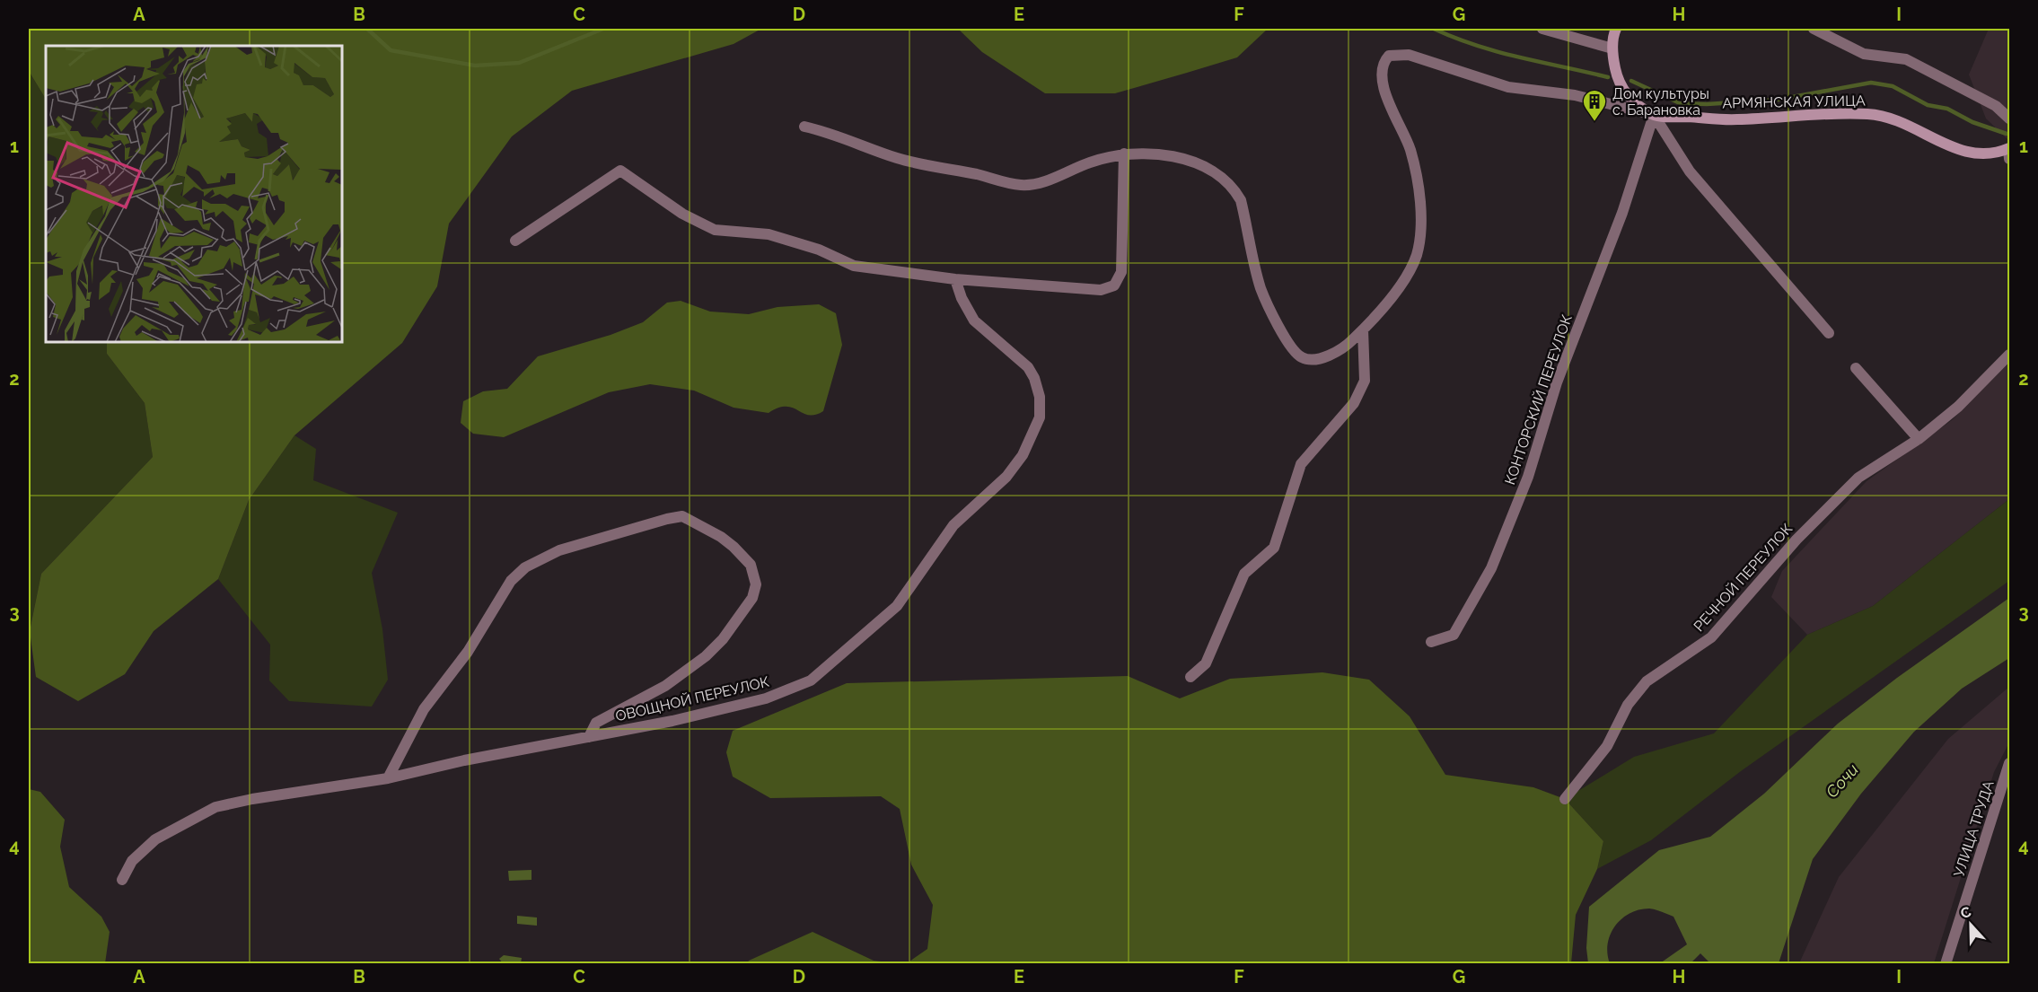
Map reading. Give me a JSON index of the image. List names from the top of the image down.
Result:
{
  "streets": {
    "street": [
      "АРМЯНСКАЯ УЛИЦА",
      "КОНТОРСКИЙ ПЕРЕУЛОК",
      "РЕЧНОЙ ПЕРЕУЛОК",
      "ОВОЩНОЙ ПЕРЕУЛОК",
      "УЛИЦА ТРУДА"
    ]
  },
  "crossings": [
    ["АРМЯНСКАЯ УЛИЦА", "КОНТОРСКИЙ ПЕРЕУЛОК"]
  ],
  "water": ["Сочи"],
  "places": {
    "building": ["Дом культуры с. Барановка"]
  },
  "north": "top",
  "grid": {
    "columns": [
      "A",
      "B",
      "C",
      "D",
      "E",
      "F",
      "G",
      "H",
      "I"
    ],
    "rows": [
      "1",
      "2",
      "3",
      "4"
    ]
  }
}
